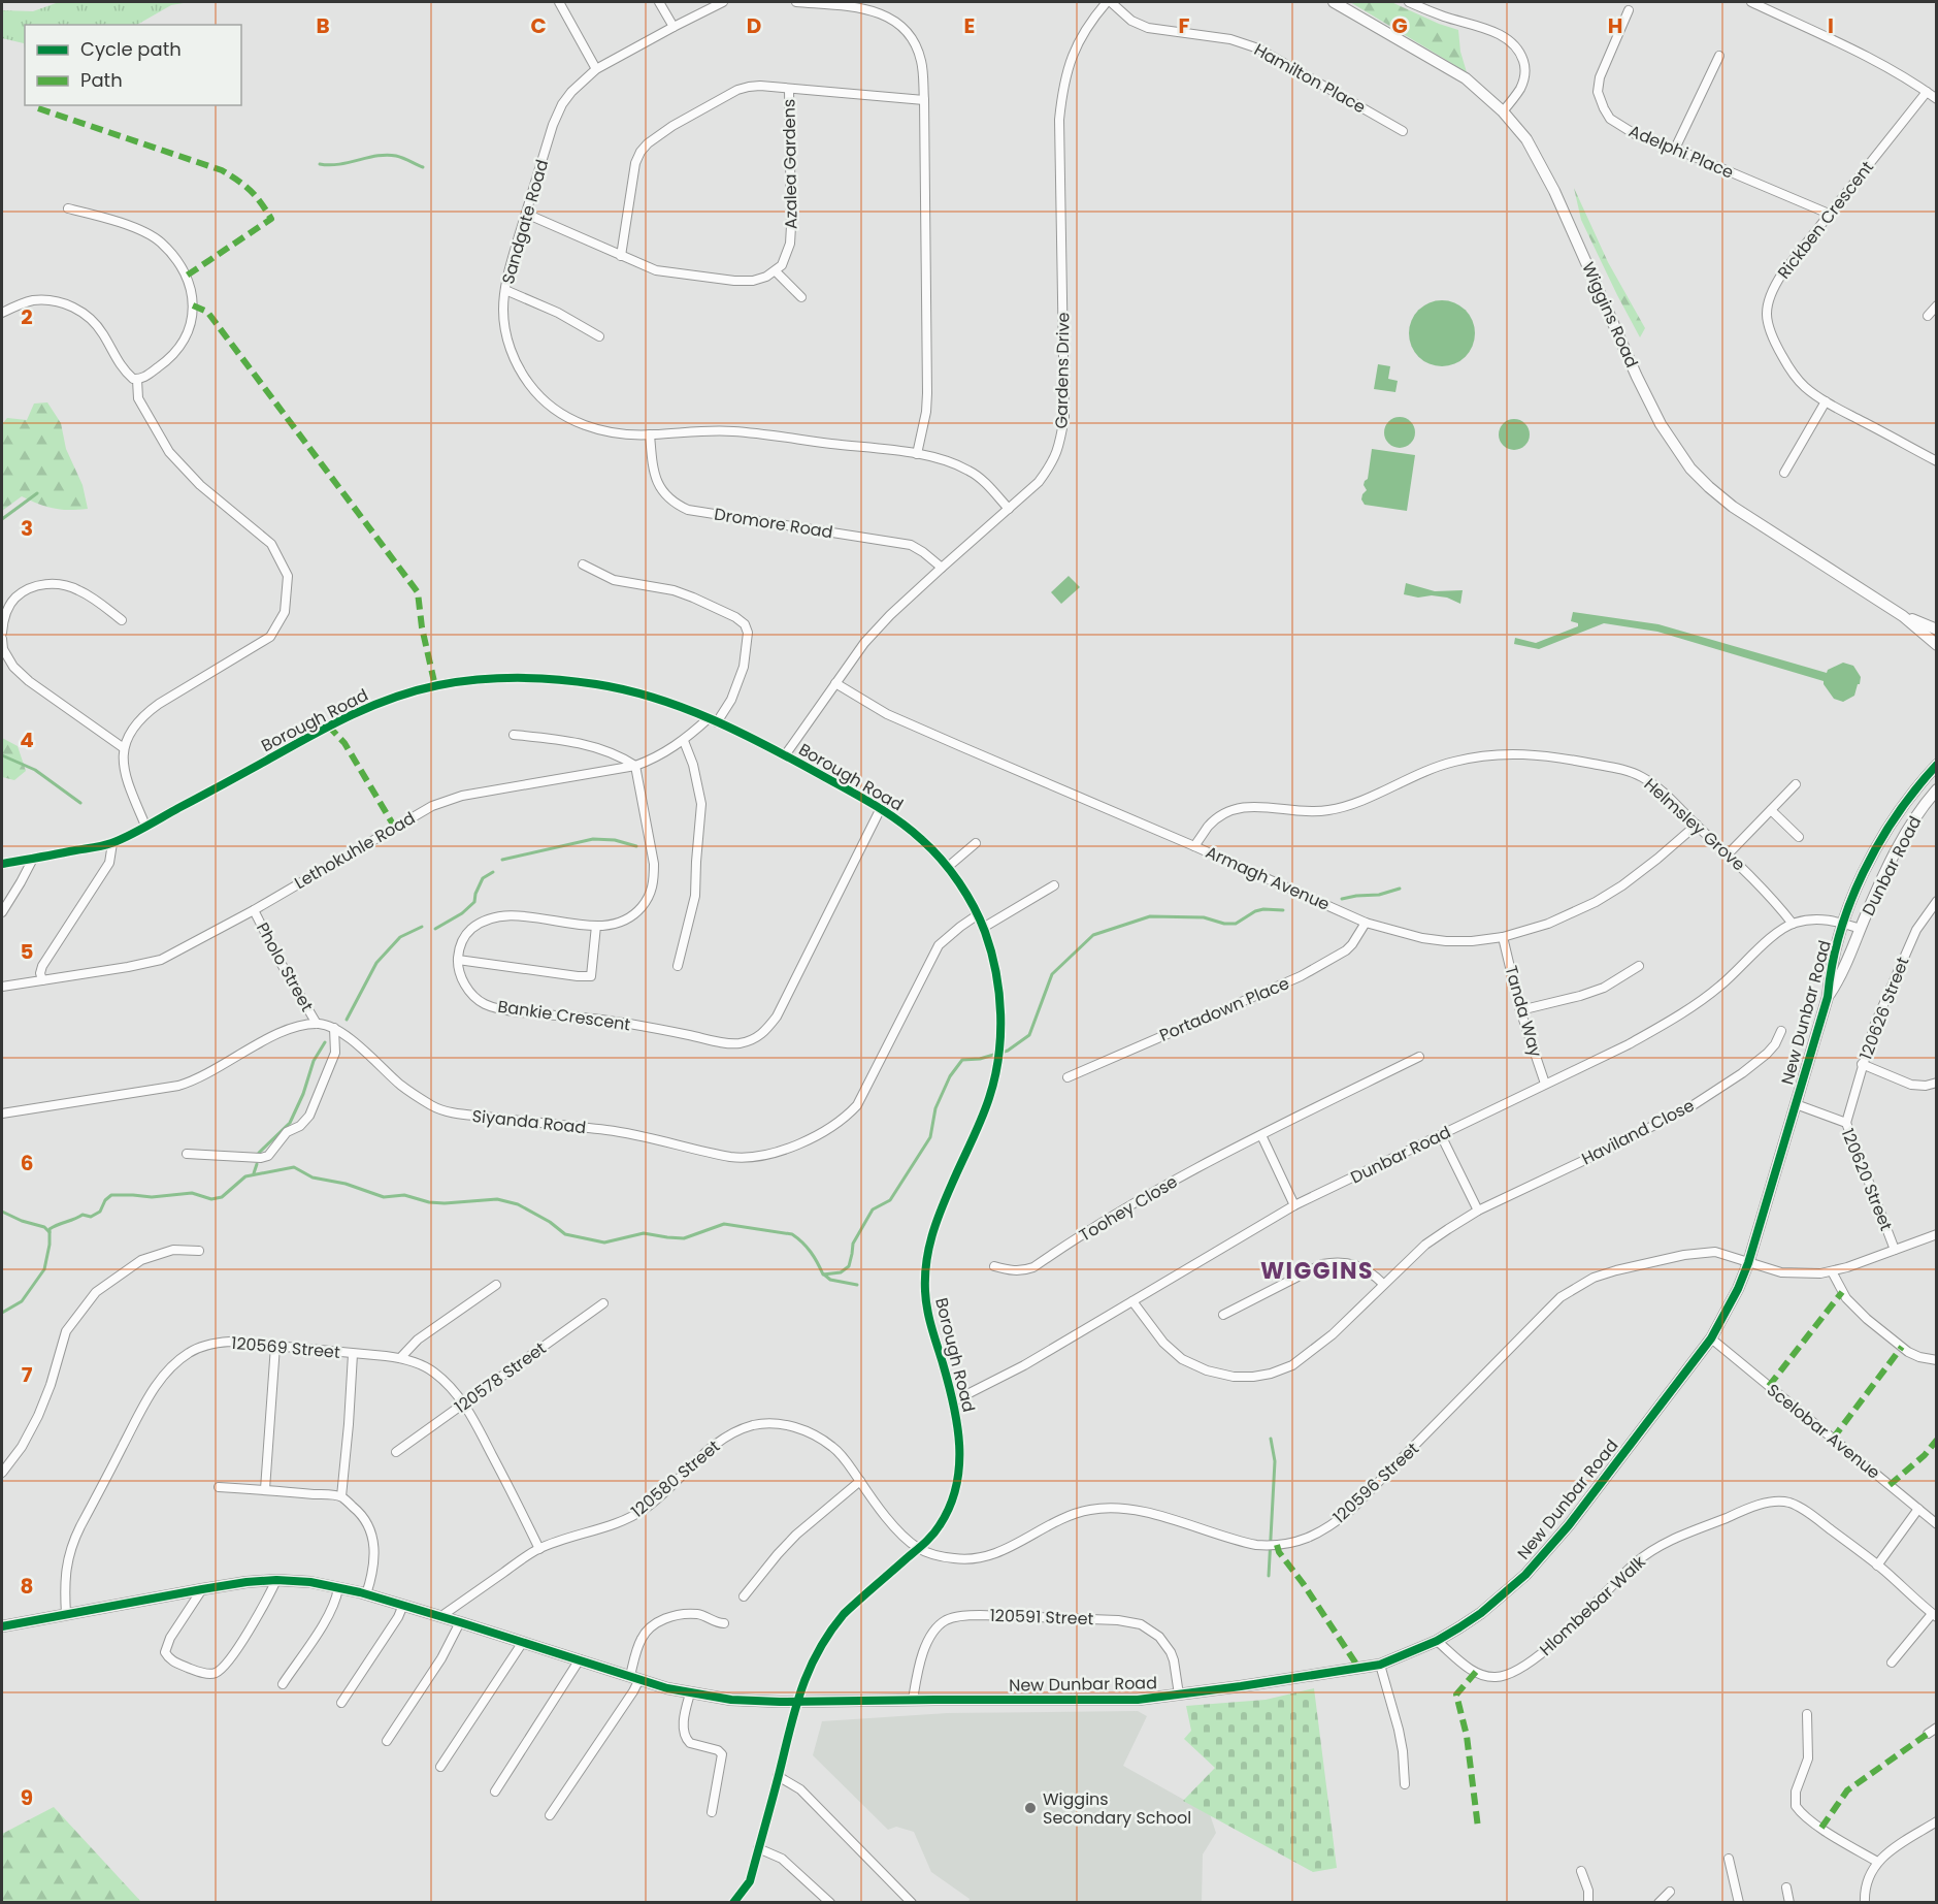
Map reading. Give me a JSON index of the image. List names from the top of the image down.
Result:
{
  "streets": {
    "street": [
      "Hamilton Place",
      "Adelphi Place",
      "Azalea Gardens",
      "Rickben Crescent",
      "Sandgate Road",
      "Wiggins Road",
      "Gardens Drive",
      "Dromore Road",
      "Borough Road",
      "Helmsley Grove",
      "Lethokuhle Road",
      "Dunbar Road",
      "Armagh Avenue",
      "Pholo Street",
      "120626 Street",
      "Portadown Place",
      "Tanda Way",
      "New Dunbar Road",
      "Bankie Crescent",
      "Siyanda Road",
      "Haviland Close",
      "120620 Street",
      "Toohey Close",
      "120569 Street",
      "120578 Street",
      "Scelobar Avenue",
      "120580 Street",
      "120596 Street",
      "Hlombebar Walk",
      "120591 Street"
    ]
  },
  "crossings": [
    ["Hamilton Place", "Gardens Drive"],
    ["Adelphi Place", "Rickben Crescent"],
    ["Sandgate Road", "Gardens Drive"],
    ["Sandgate Road", "Dromore Road"],
    ["Gardens Drive", "Dromore Road"],
    ["Gardens Drive", "Borough Road"],
    ["Gardens Drive", "Armagh Avenue"],
    ["Borough Road", "Lethokuhle Road"],
    ["Borough Road", "Dunbar Road"],
    ["Borough Road", "New Dunbar Road"],
    ["Borough Road", "Bankie Crescent"],
    ["Borough Road", "Siyanda Road"],
    ["Borough Road", "120580 Street"],
    ["Borough Road", "120596 Street"],
    ["Helmsley Grove", "Dunbar Road"],
    ["Helmsley Grove", "Armagh Avenue"],
    ["Lethokuhle Road", "Pholo Street"],
    ["Dunbar Road", "Tanda Way"],
    ["Dunbar Road", "New Dunbar Road"],
    ["Dunbar Road", "Haviland Close"],
    ["Armagh Avenue", "Portadown Place"],
    ["Armagh Avenue", "Tanda Way"],
    ["Pholo Street", "Siyanda Road"],
    ["120626 Street", "120620 Street"],
    ["New Dunbar Road", "120620 Street"],
    ["New Dunbar Road", "120569 Street"],
    ["New Dunbar Road", "Scelobar Avenue"],
    ["New Dunbar Road", "120580 Street"],
    ["New Dunbar Road", "120596 Street"],
    ["New Dunbar Road", "Hlombebar Walk"],
    ["New Dunbar Road", "120591 Street"],
    ["120620 Street", "120596 Street"],
    ["120569 Street", "120578 Street"],
    ["120569 Street", "120580 Street"],
    ["120580 Street", "120596 Street"]
  ],
  "districts": ["WIGGINS"],
  "places": ["Wiggins Secondary School"],
  "legend": ["Cycle path", "Path"],
  "grid": {
    "columns": [
      "B",
      "C",
      "D",
      "E",
      "F",
      "G",
      "H",
      "I"
    ],
    "rows": [
      "2",
      "3",
      "4",
      "5",
      "6",
      "7",
      "8",
      "9"
    ]
  }
}
